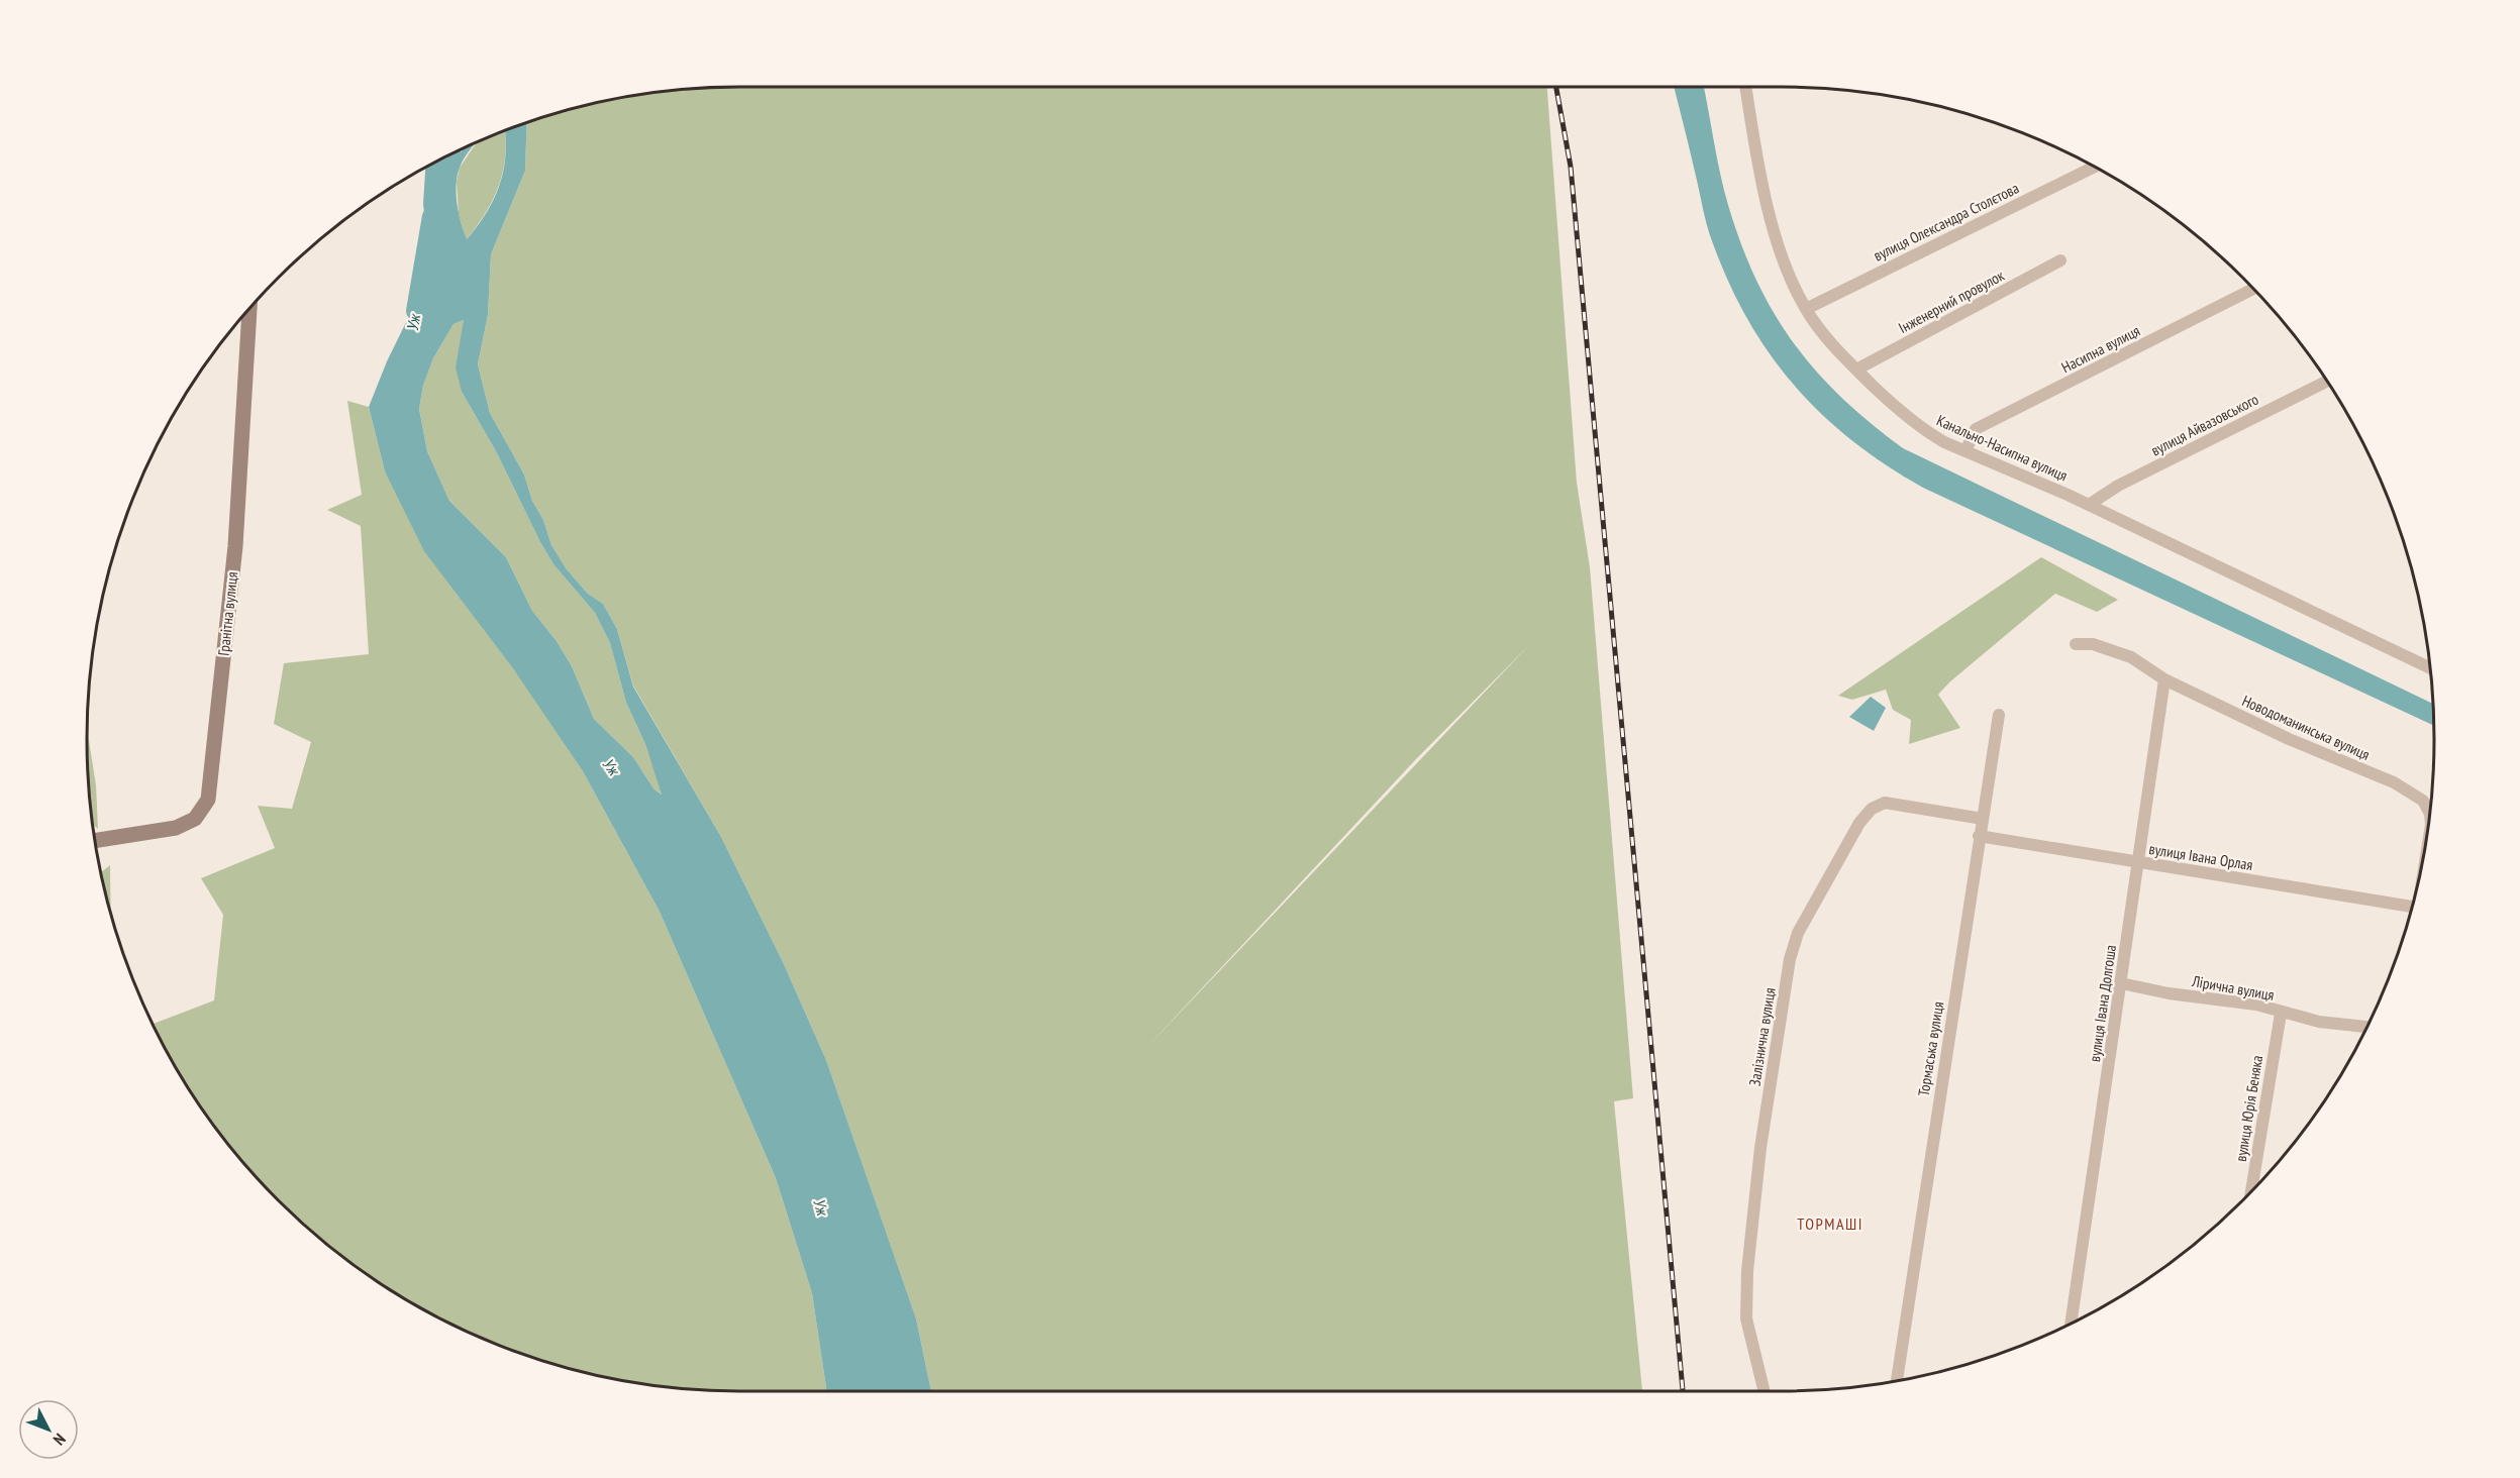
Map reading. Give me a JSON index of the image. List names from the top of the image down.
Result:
{
  "streets": {
    "street": [
      "вулиця Олександра Столєтова",
      "Інженерний провулок",
      "Насипна вулиця",
      "вулиця Айвазовського",
      "Канально-Насипна вулиця",
      "Гранітна вулиця",
      "Новодоманинська вулиця",
      "вулиця Івана Орлая",
      "Лірична вулиця",
      "вулиця Івана Долгоша",
      "Залізнична вулиця",
      "Тормаська вулиця",
      "вулиця Юрія Беняка"
    ]
  },
  "crossings": [
    ["вулиця Олександра Столєтова", "Канально-Насипна вулиця"],
    ["Інженерний провулок", "Канально-Насипна вулиця"],
    ["Насипна вулиця", "Канально-Насипна вулиця"],
    ["вулиця Айвазовського", "Канально-Насипна вулиця"],
    ["Новодоманинська вулиця", "вулиця Івана Долгоша"],
    ["вулиця Івана Орлая", "вулиця Івана Долгоша"],
    ["вулиця Івана Орлая", "Тормаська вулиця"],
    ["Лірична вулиця", "вулиця Івана Долгоша"],
    ["Лірична вулиця", "вулиця Юрія Беняка"],
    ["Залізнична вулиця", "Тормаська вулиця"]
  ],
  "districts": ["ТОРМАШІ"],
  "water": ["Уж"],
  "north": "bottom right"
}
